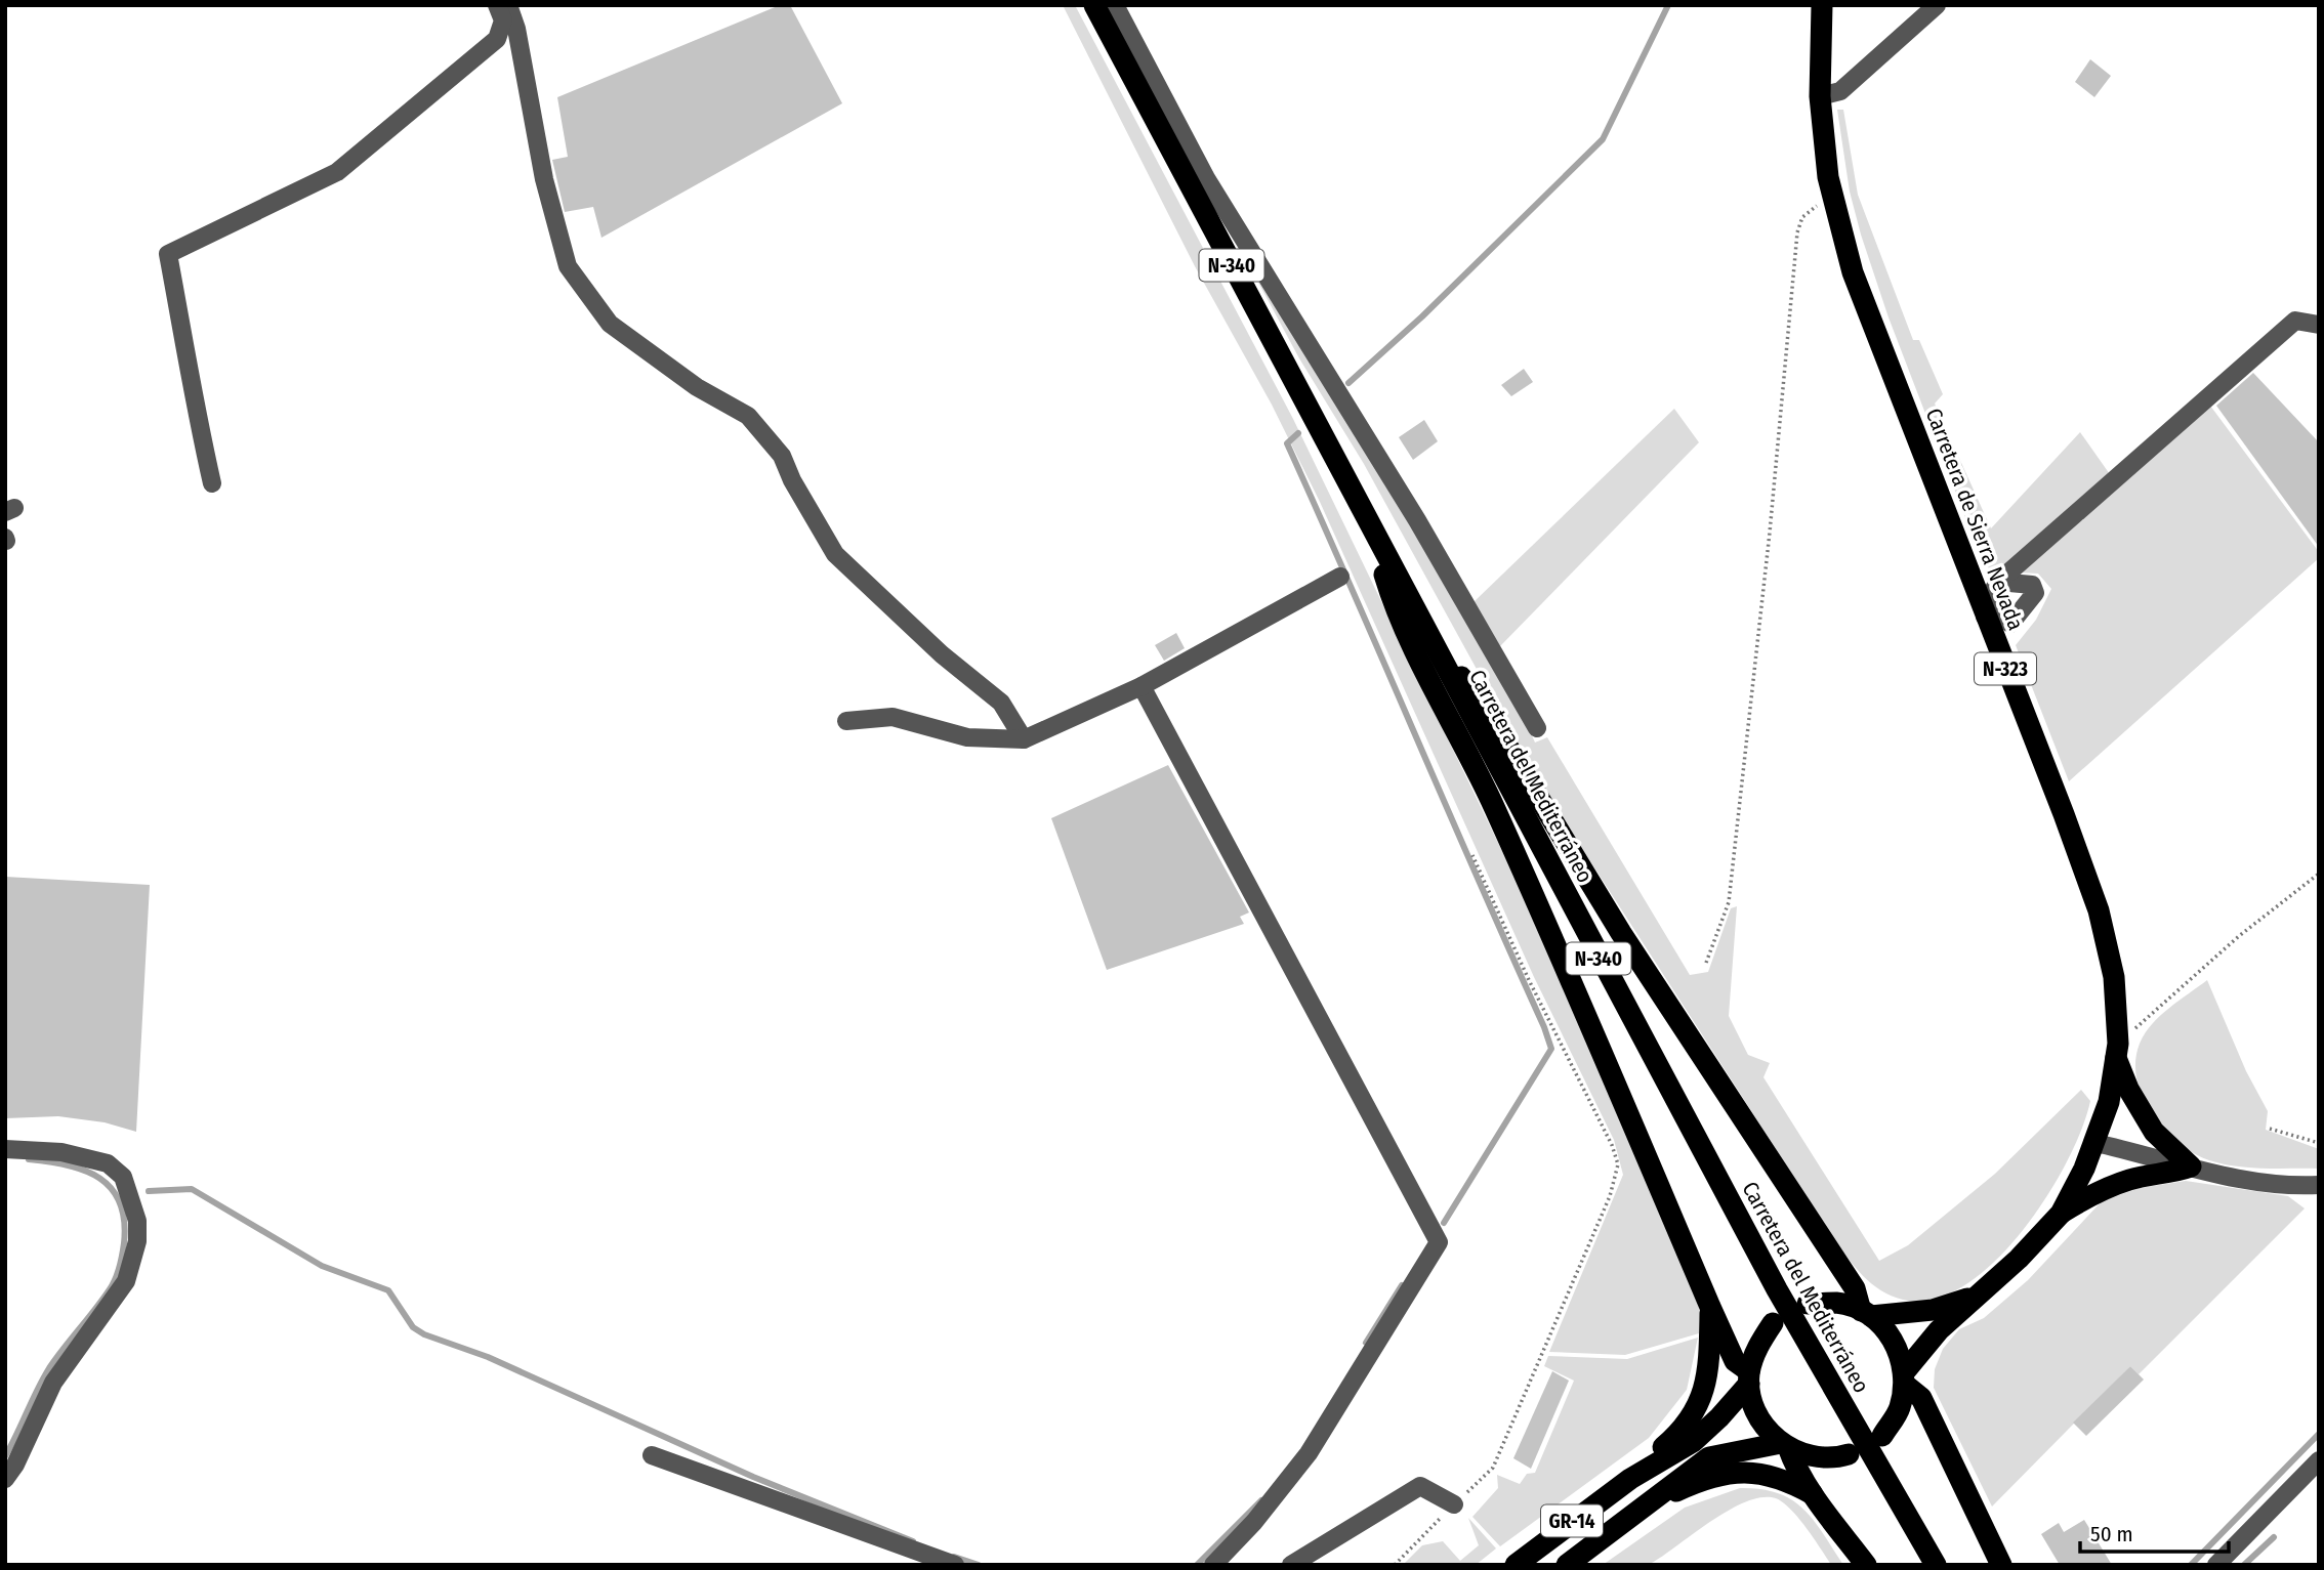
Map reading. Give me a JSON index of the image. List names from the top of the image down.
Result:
{
  "streets": {
    "highway": [
      "N-340",
      "Carretera de Sierra Nevada",
      "N-323",
      "Carretera del Mediterráneo",
      "GR-14"
    ]
  },
  "scale_bar": "50 m"
}
